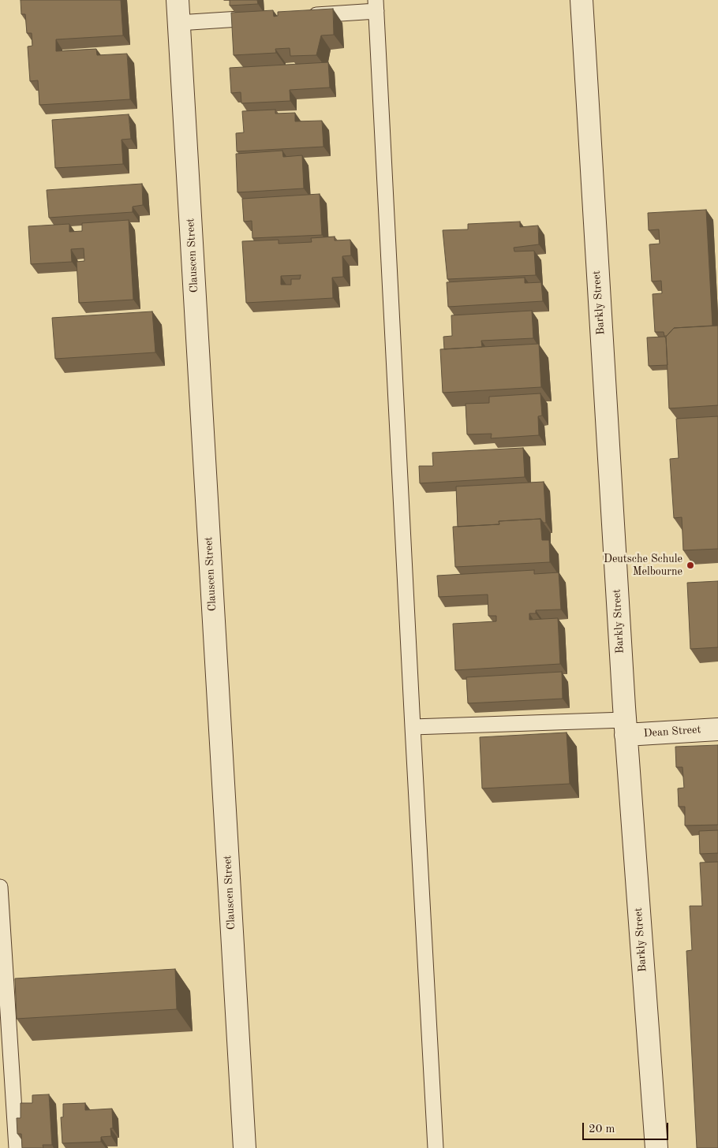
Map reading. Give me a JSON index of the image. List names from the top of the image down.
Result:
{
  "streets": {
    "street": ["Clauscen Street", "Barkly Street", "Dean Street"]
  },
  "crossings": [
    ["Barkly Street", "Dean Street"]
  ],
  "places": ["Deutsche Schule Melbourne"],
  "scale_bar": "20 m"
}
